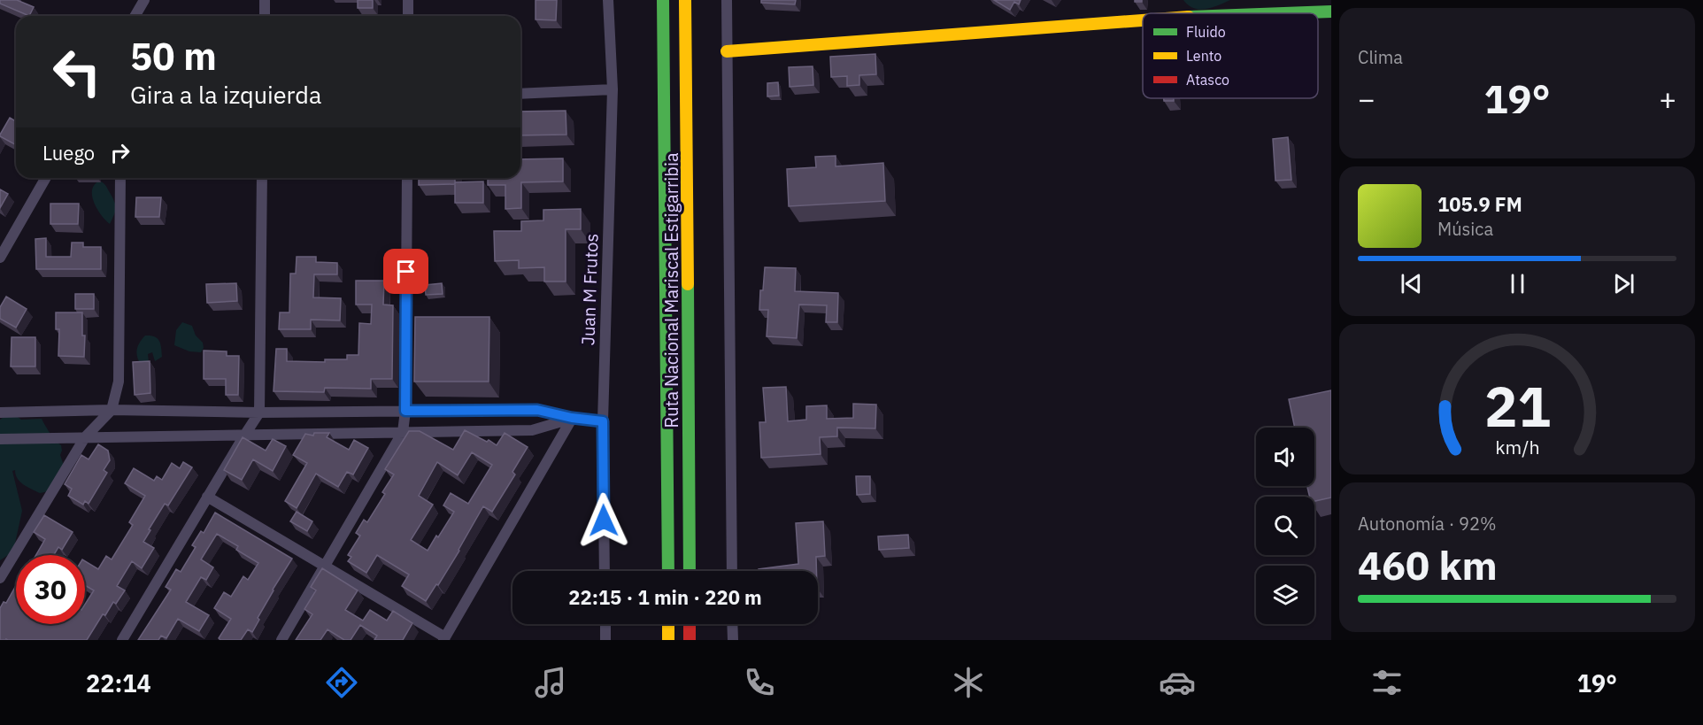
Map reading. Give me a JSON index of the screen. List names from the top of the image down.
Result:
{
  "streets": {
    "main road": ["Ruta Nacional Mariscal Estigarribia"],
    "street": ["Juan M Frutos"]
  },
  "legend": ["Fluido", "Lento", "Atasco"],
  "page": {
    "tile": [
      "Clima",
      ["Autonomía · 92%", "460 km"]
    ],
    "turn": ["50 m", "Gira a la izquierda"],
    "heat": ["−", "19°", "+"],
    "then": "Luego",
    "song": ["105.9 FM", "Música"],
    "limit": "30",
    "trip": "22:15 · 1 min · 220 m",
    "tabs": ["22:14", "19°"],
    "gauge": ["21", "km/h"]
  }
}
